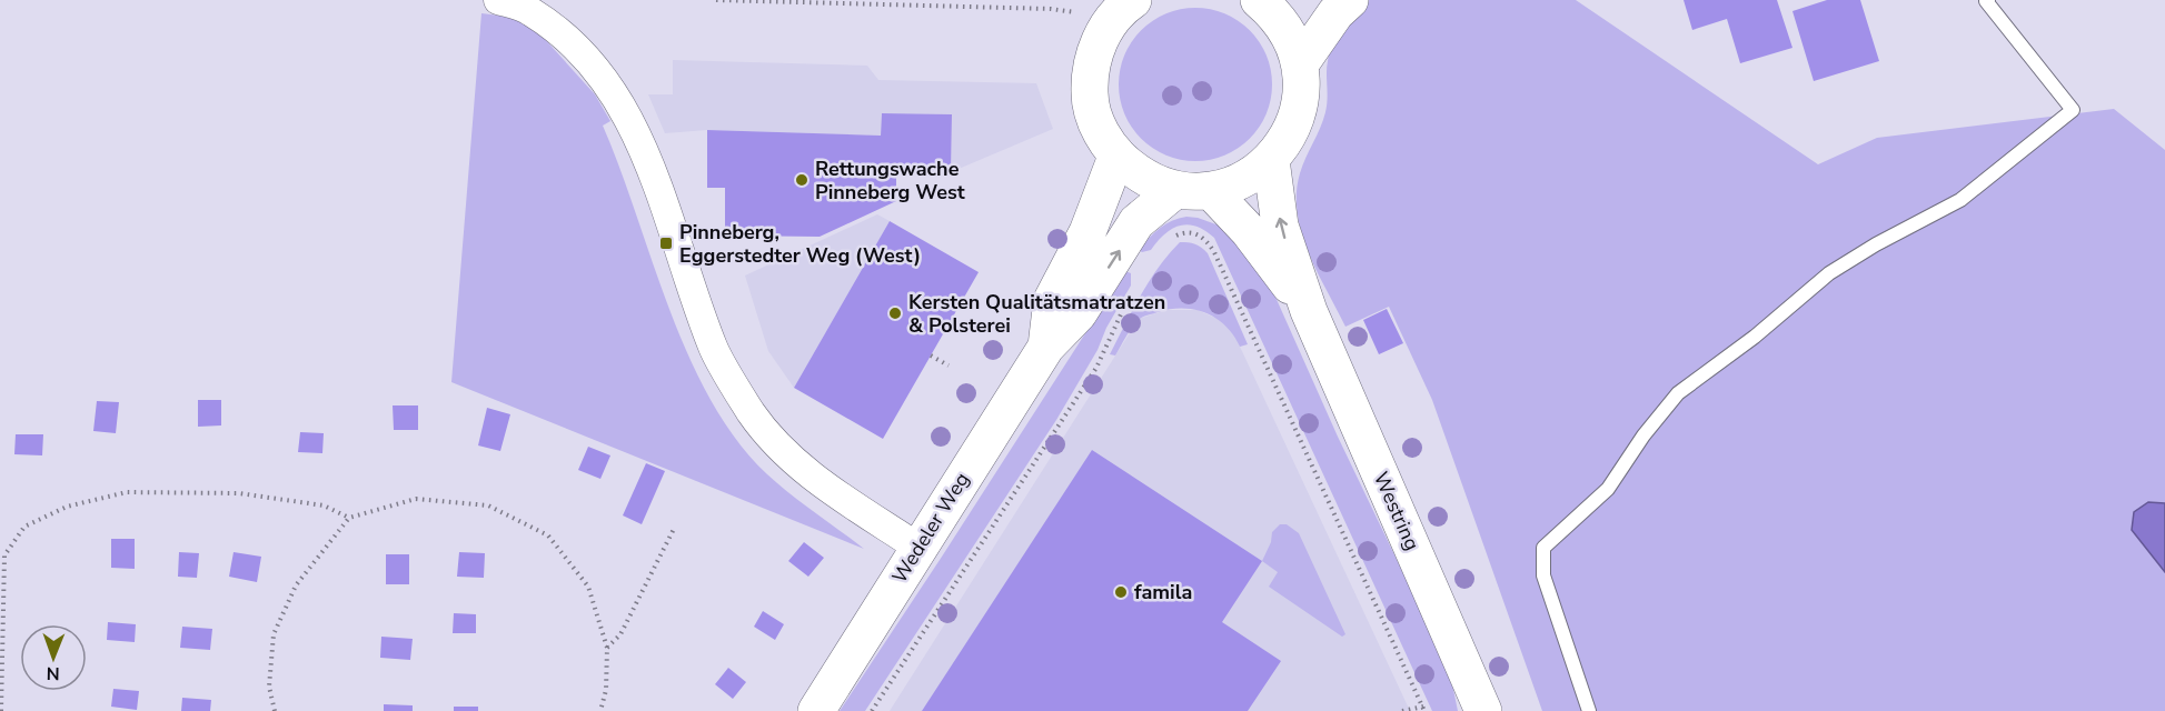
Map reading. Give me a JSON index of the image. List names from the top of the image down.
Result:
{
  "streets": {
    "main road": ["Westring", "Wedeler Weg"]
  },
  "crossings": [
    ["Westring", "Wedeler Weg"]
  ],
  "places": {
    "other": ["Rettungswache Pinneberg West", "Kersten Qualitätsmatratzen & Polsterei", "famila"],
    "transit": ["Pinneberg, Eggerstedter Weg (West)"]
  },
  "north": "bottom"
}
